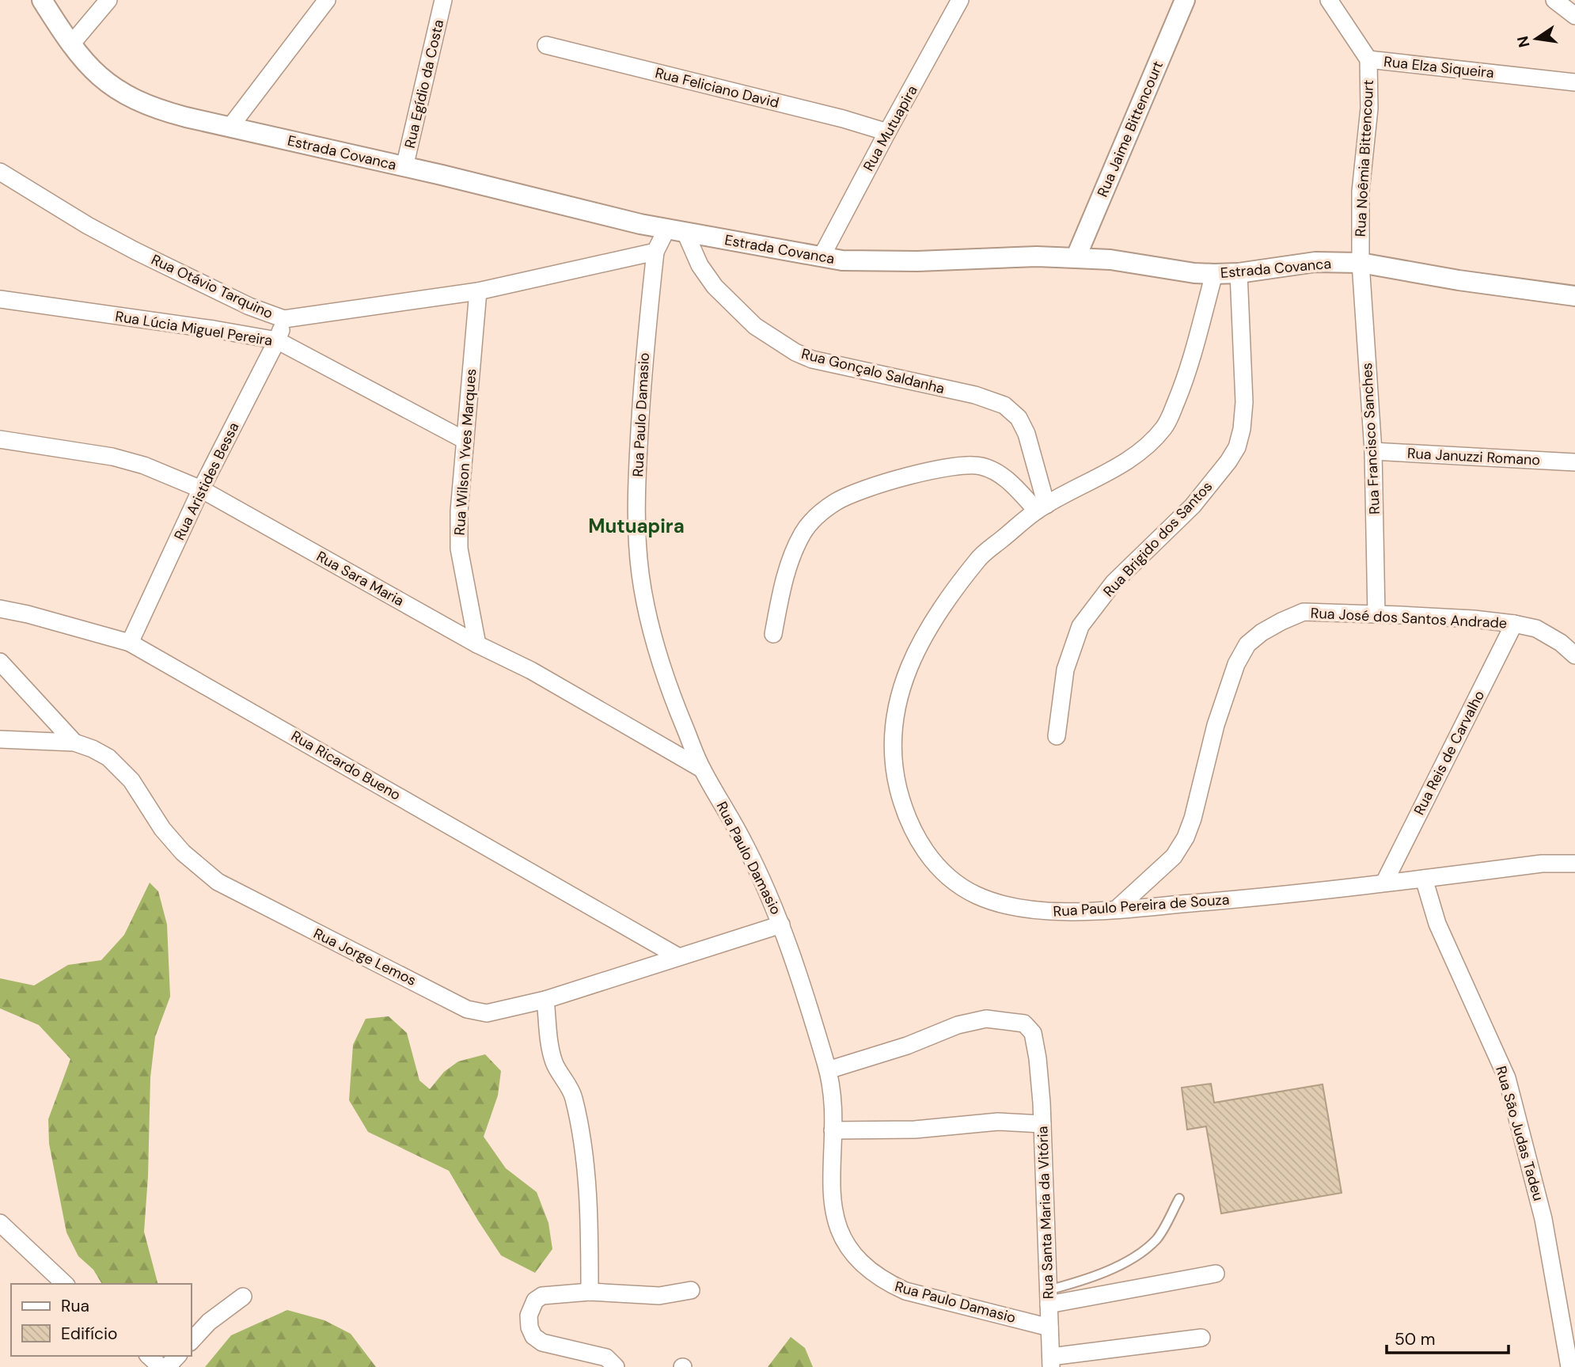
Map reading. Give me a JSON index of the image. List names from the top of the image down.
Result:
{
  "streets": {
    "street": [
      "Rua Elza Siqueira",
      "Rua Egídio da Costa",
      "Rua Feliciano David",
      "Rua Mutuapira",
      "Rua Jaime Bittencourt",
      "Estrada Covanca",
      "Rua Noêmia Bittencourt",
      "Rua Otávio Tarquino",
      "Rua Lúcia Miguel Pereira",
      "Rua Gonçalo Saldanha",
      "Rua Paulo Damasio",
      "Rua Francisco Sanches",
      "Rua Wilson Yves Marques",
      "Rua Januzzi Romano",
      "Rua Aristides Bessa",
      "Rua Brigido dos Santos",
      "Rua Sara Maria",
      "Rua José dos Santos Andrade",
      "Rua Reis de Carvalho",
      "Rua Ricardo Bueno",
      "Rua Paulo Pereira de Souza",
      "Rua Jorge Lemos",
      "Rua São Judas Tadeu",
      "Rua Santa Maria da Vitória"
    ]
  },
  "crossings": [
    ["Rua Elza Siqueira", "Rua Noêmia Bittencourt"],
    ["Rua Egídio da Costa", "Estrada Covanca"],
    ["Rua Feliciano David", "Rua Mutuapira"],
    ["Rua Mutuapira", "Estrada Covanca"],
    ["Rua Jaime Bittencourt", "Estrada Covanca"],
    ["Estrada Covanca", "Rua Noêmia Bittencourt"],
    ["Estrada Covanca", "Rua Gonçalo Saldanha"],
    ["Estrada Covanca", "Rua Francisco Sanches"],
    ["Estrada Covanca", "Rua Brigido dos Santos"],
    ["Estrada Covanca", "Rua Paulo Pereira de Souza"],
    ["Rua Noêmia Bittencourt", "Rua Francisco Sanches"],
    ["Rua Otávio Tarquino", "Rua Wilson Yves Marques"],
    ["Rua Otávio Tarquino", "Rua Aristides Bessa"],
    ["Rua Lúcia Miguel Pereira", "Rua Wilson Yves Marques"],
    ["Rua Lúcia Miguel Pereira", "Rua Aristides Bessa"],
    ["Rua Gonçalo Saldanha", "Rua Paulo Pereira de Souza"],
    ["Rua Paulo Damasio", "Rua Sara Maria"],
    ["Rua Paulo Damasio", "Rua Jorge Lemos"],
    ["Rua Paulo Damasio", "Rua Santa Maria da Vitória"],
    ["Rua Francisco Sanches", "Rua Januzzi Romano"],
    ["Rua Francisco Sanches", "Rua José dos Santos Andrade"],
    ["Rua Wilson Yves Marques", "Rua Sara Maria"],
    ["Rua Aristides Bessa", "Rua Sara Maria"],
    ["Rua Aristides Bessa", "Rua Ricardo Bueno"],
    ["Rua José dos Santos Andrade", "Rua Reis de Carvalho"],
    ["Rua José dos Santos Andrade", "Rua Paulo Pereira de Souza"],
    ["Rua Reis de Carvalho", "Rua Paulo Pereira de Souza"],
    ["Rua Ricardo Bueno", "Rua Jorge Lemos"],
    ["Rua Paulo Pereira de Souza", "Rua São Judas Tadeu"]
  ],
  "districts": ["Mutuapira"],
  "legend": ["Rua", "Edifício"],
  "scale_bar": "50 m",
  "north": "left"
}
